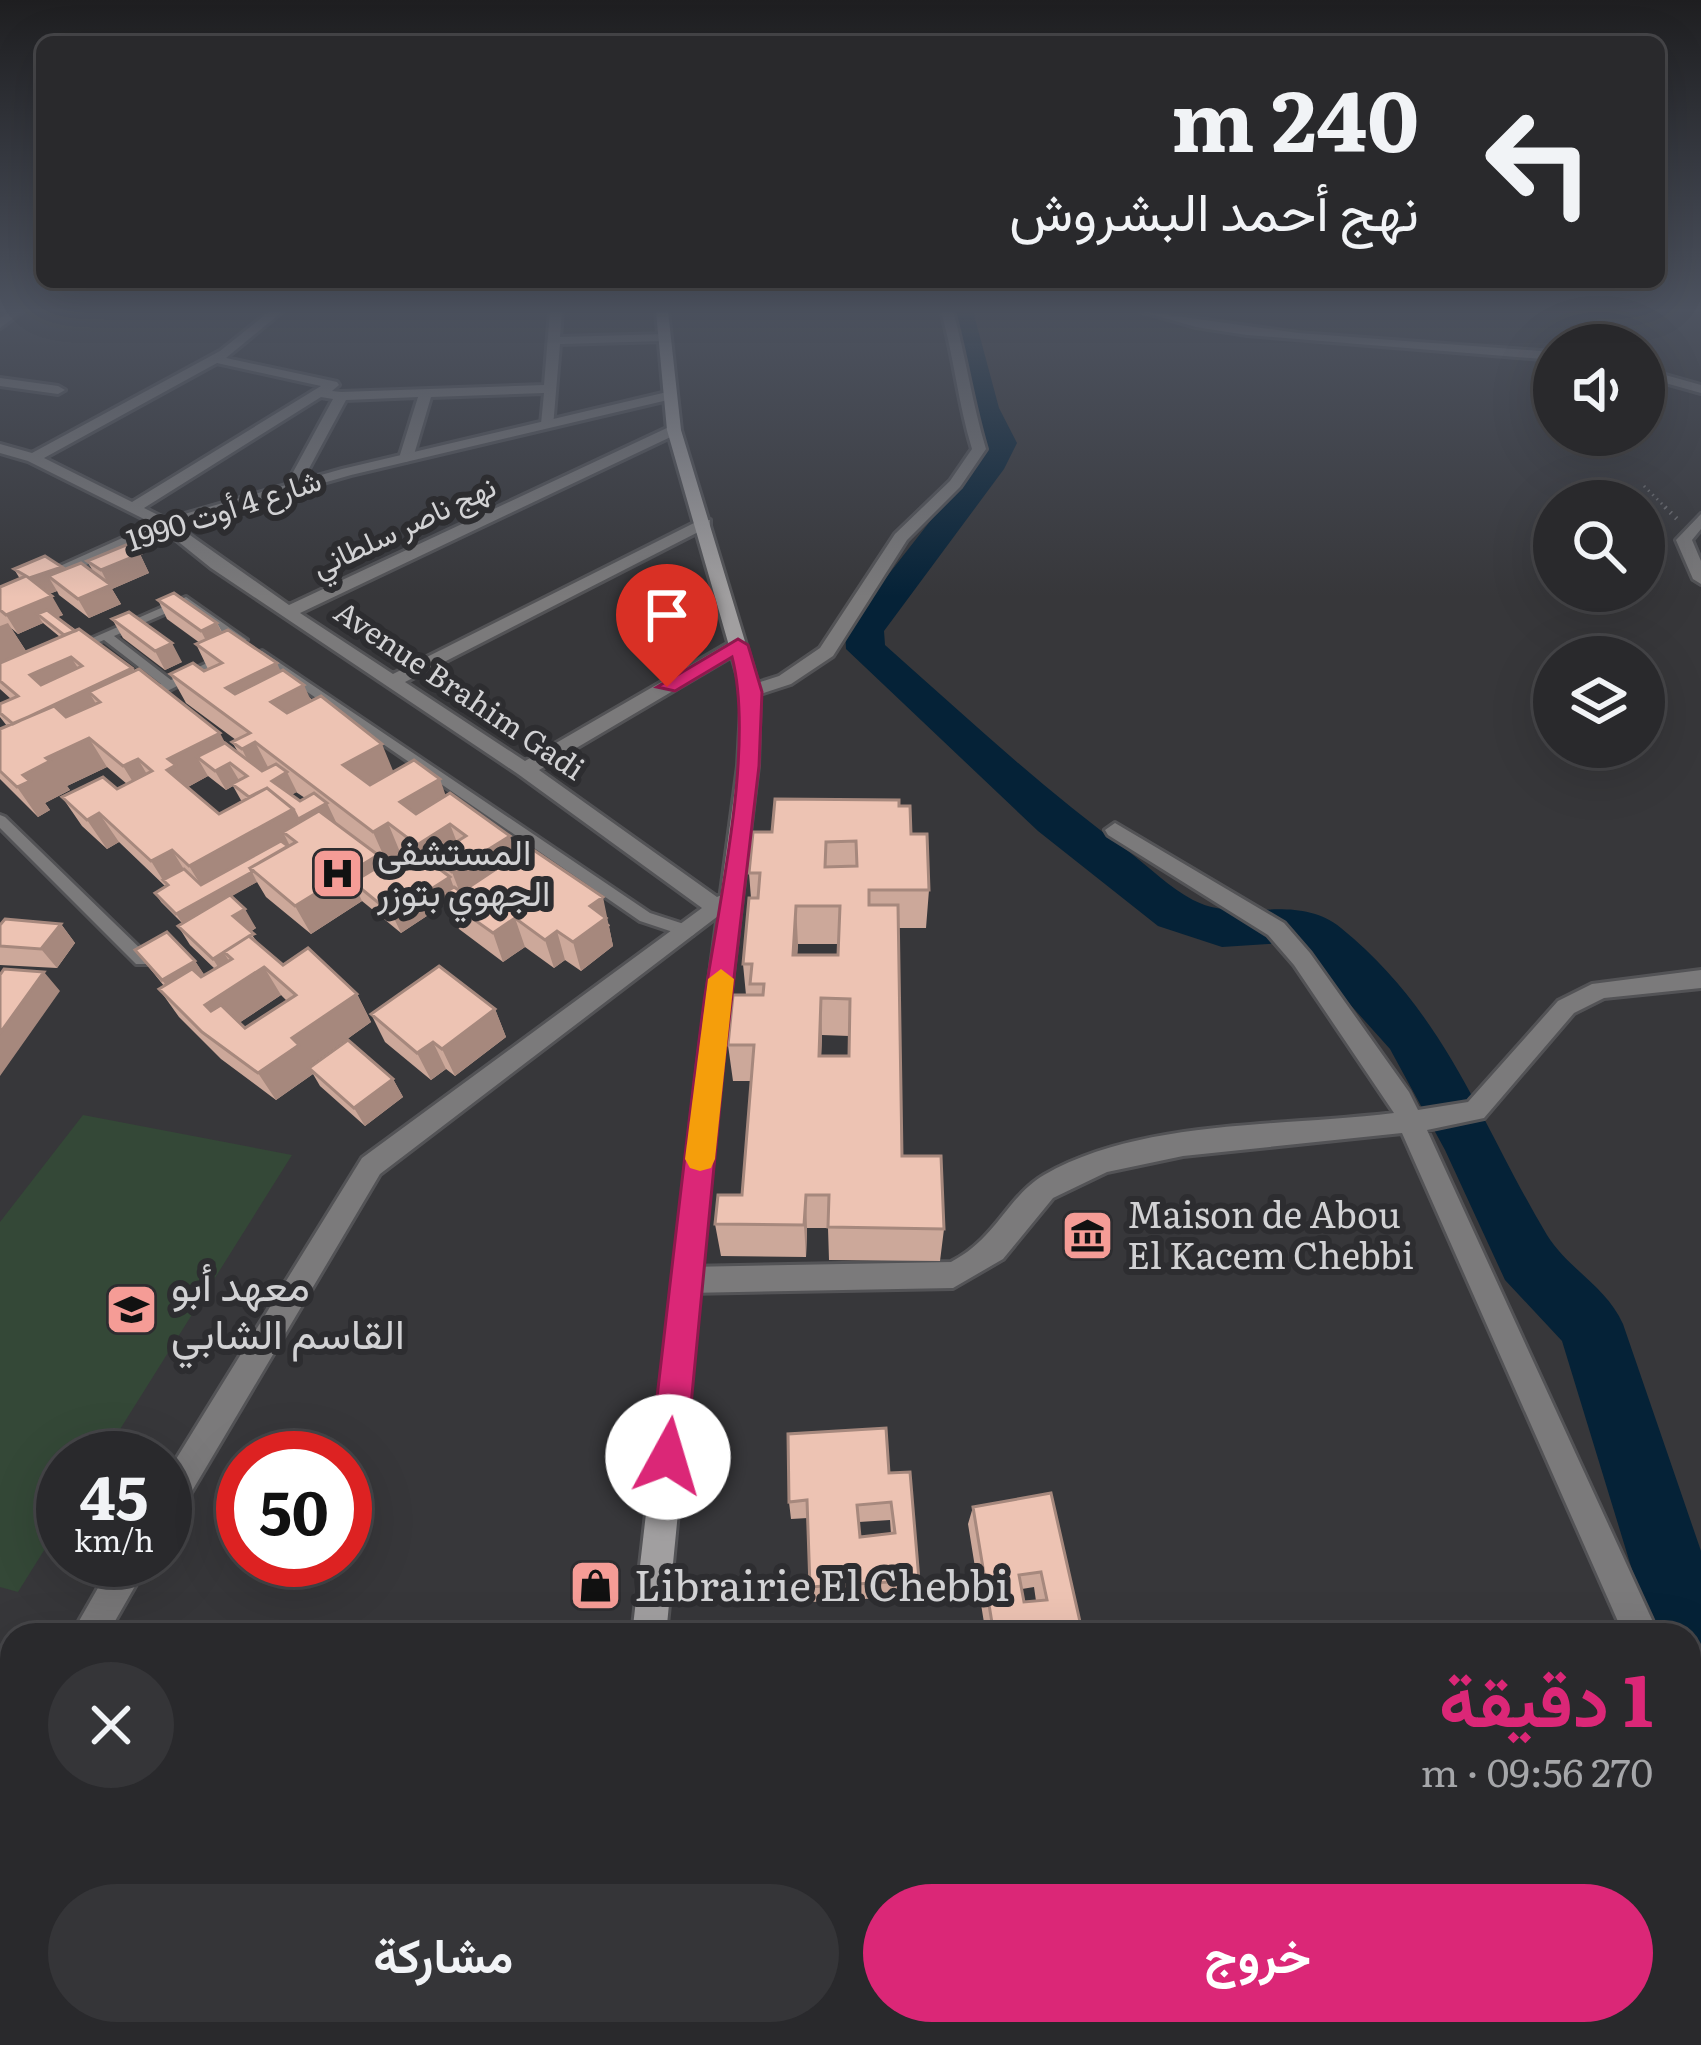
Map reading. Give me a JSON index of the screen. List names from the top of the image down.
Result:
{
  "streets": {
    "street": ["شارع 4 أوت 1990", "نهج ناصر سلطاني", "Avenue Brahim Gadi"]
  },
  "crossings": [
    ["شارع 4 أوت 1990", "Avenue Brahim Gadi"],
    ["نهج ناصر سلطاني", "Avenue Brahim Gadi"]
  ],
  "places": {
    "hospital": ["المستشفى الجهوي بتوزر"],
    "museum": ["Maison de Abou El Kacem Chebbi"],
    "school or university": ["معهد أبو القاسم الشابي"],
    "shop": ["Librairie El Chebbi"]
  },
  "page": {
    "turn": ["240 m", "نهج أحمد البشروش"],
    "speed": "45 km/h",
    "limit": "50",
    "heading": ["1 دقيقة", "270 m · 09:56"],
    "buttons": ["خروج", "مشاركة"]
  }
}
